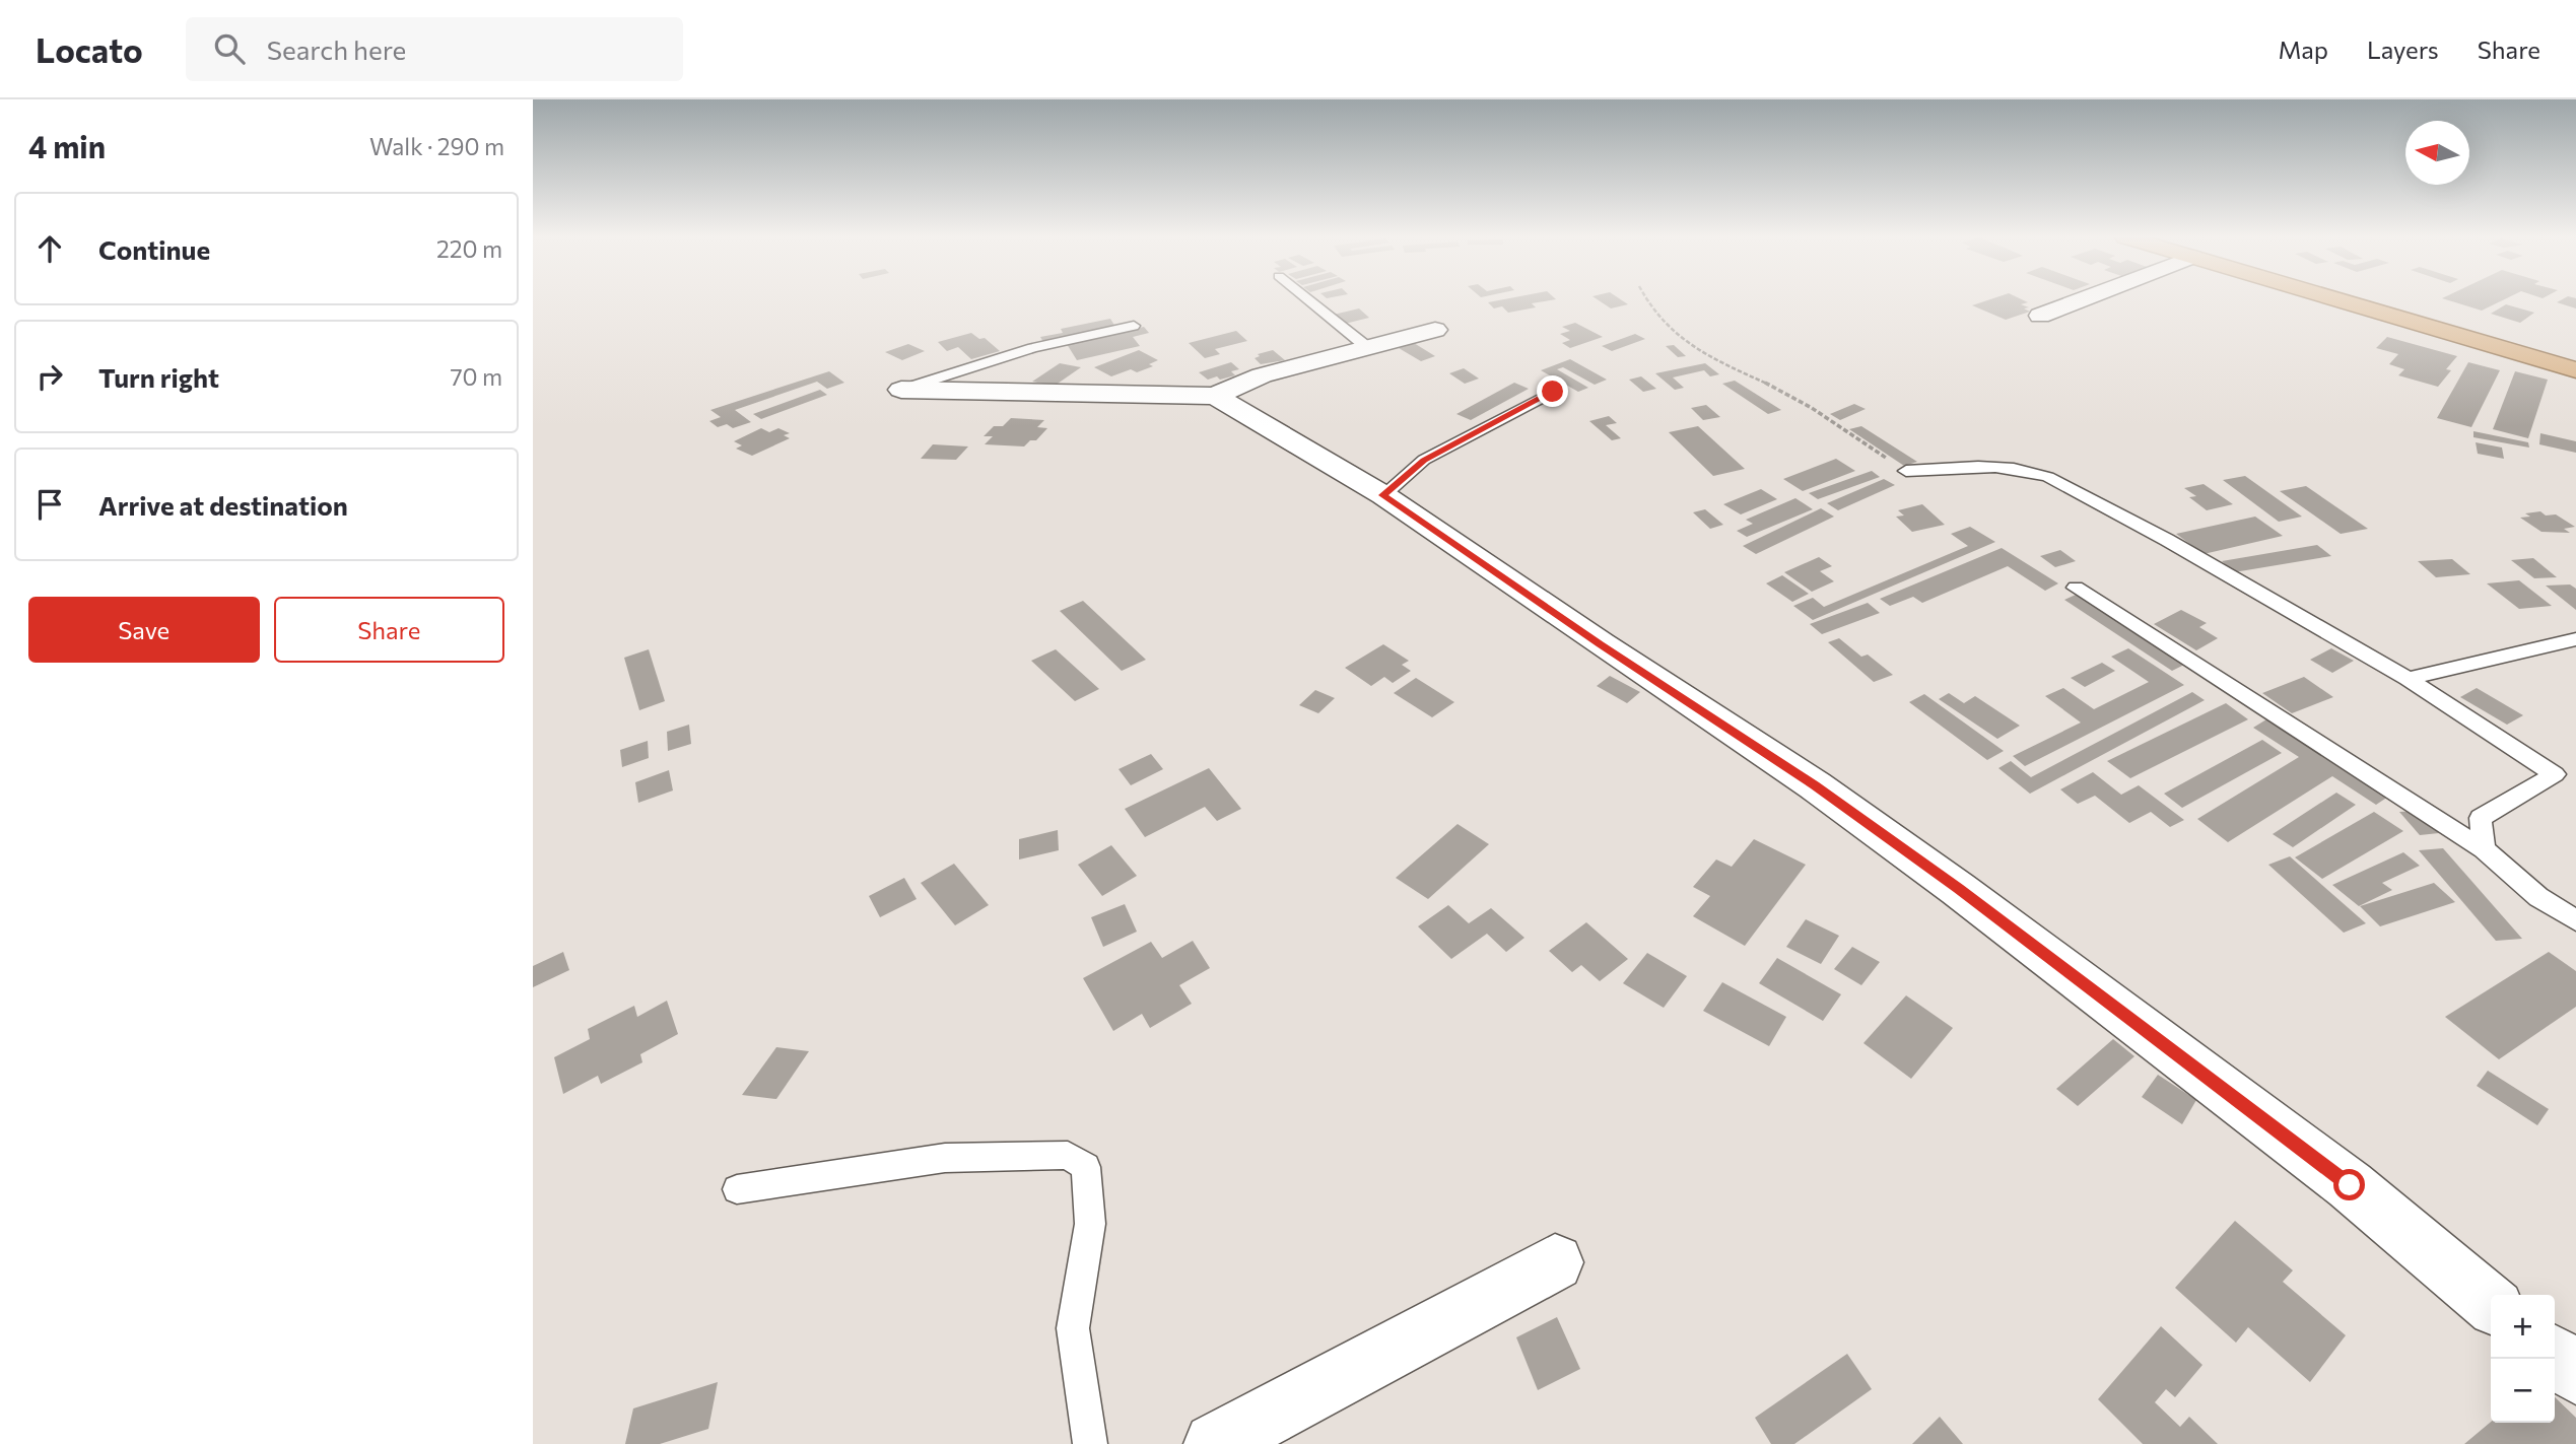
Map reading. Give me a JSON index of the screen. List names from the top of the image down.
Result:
{
  "north": "left",
  "page": {
    "header": "Locato",
    "search": "Search here",
    "nav": ["Map", "Layers", "Share"],
    "heading": ["4 min", "Walk · 290 m"],
    "list": [
      ["Continue", "220 m"],
      ["Turn right", "70 m"],
      "Arrive at destination"
    ],
    "buttons": ["Save", "Share"],
    "map_buttons": ["+", "−"]
  }
}
